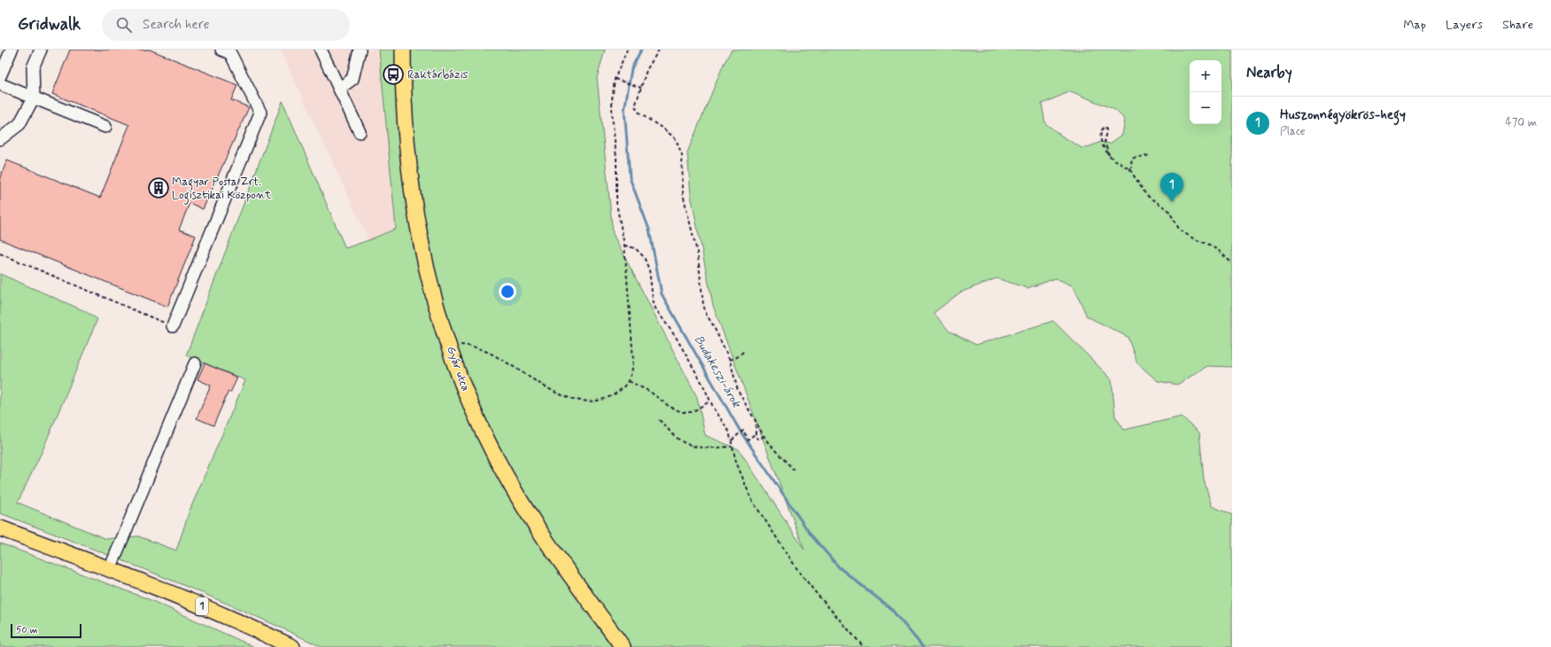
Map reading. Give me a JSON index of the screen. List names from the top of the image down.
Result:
{
  "streets": {
    "main road": ["Gyár utca", "1"]
  },
  "water": ["Budakeszi-árok"],
  "places": {
    "bus stop": ["Raktárbázis"],
    "building": ["Magyar Posta Zrt. Logisztikai Központ"]
  },
  "scale_bar": "50 m",
  "page": {
    "header": "Gridwalk",
    "search": "Search here",
    "nav": ["Map", "Layers", "Share"],
    "heading": "Nearby",
    "map_buttons": ["+", "−"],
    "list": [
      {
        "mark": "1",
        "name": "Huszonnégyökrös-hegy",
        "note": "Place",
        "value": "470 m"
      }
    ],
    "pins": "1",
    "scale": "50 m"
  }
}
